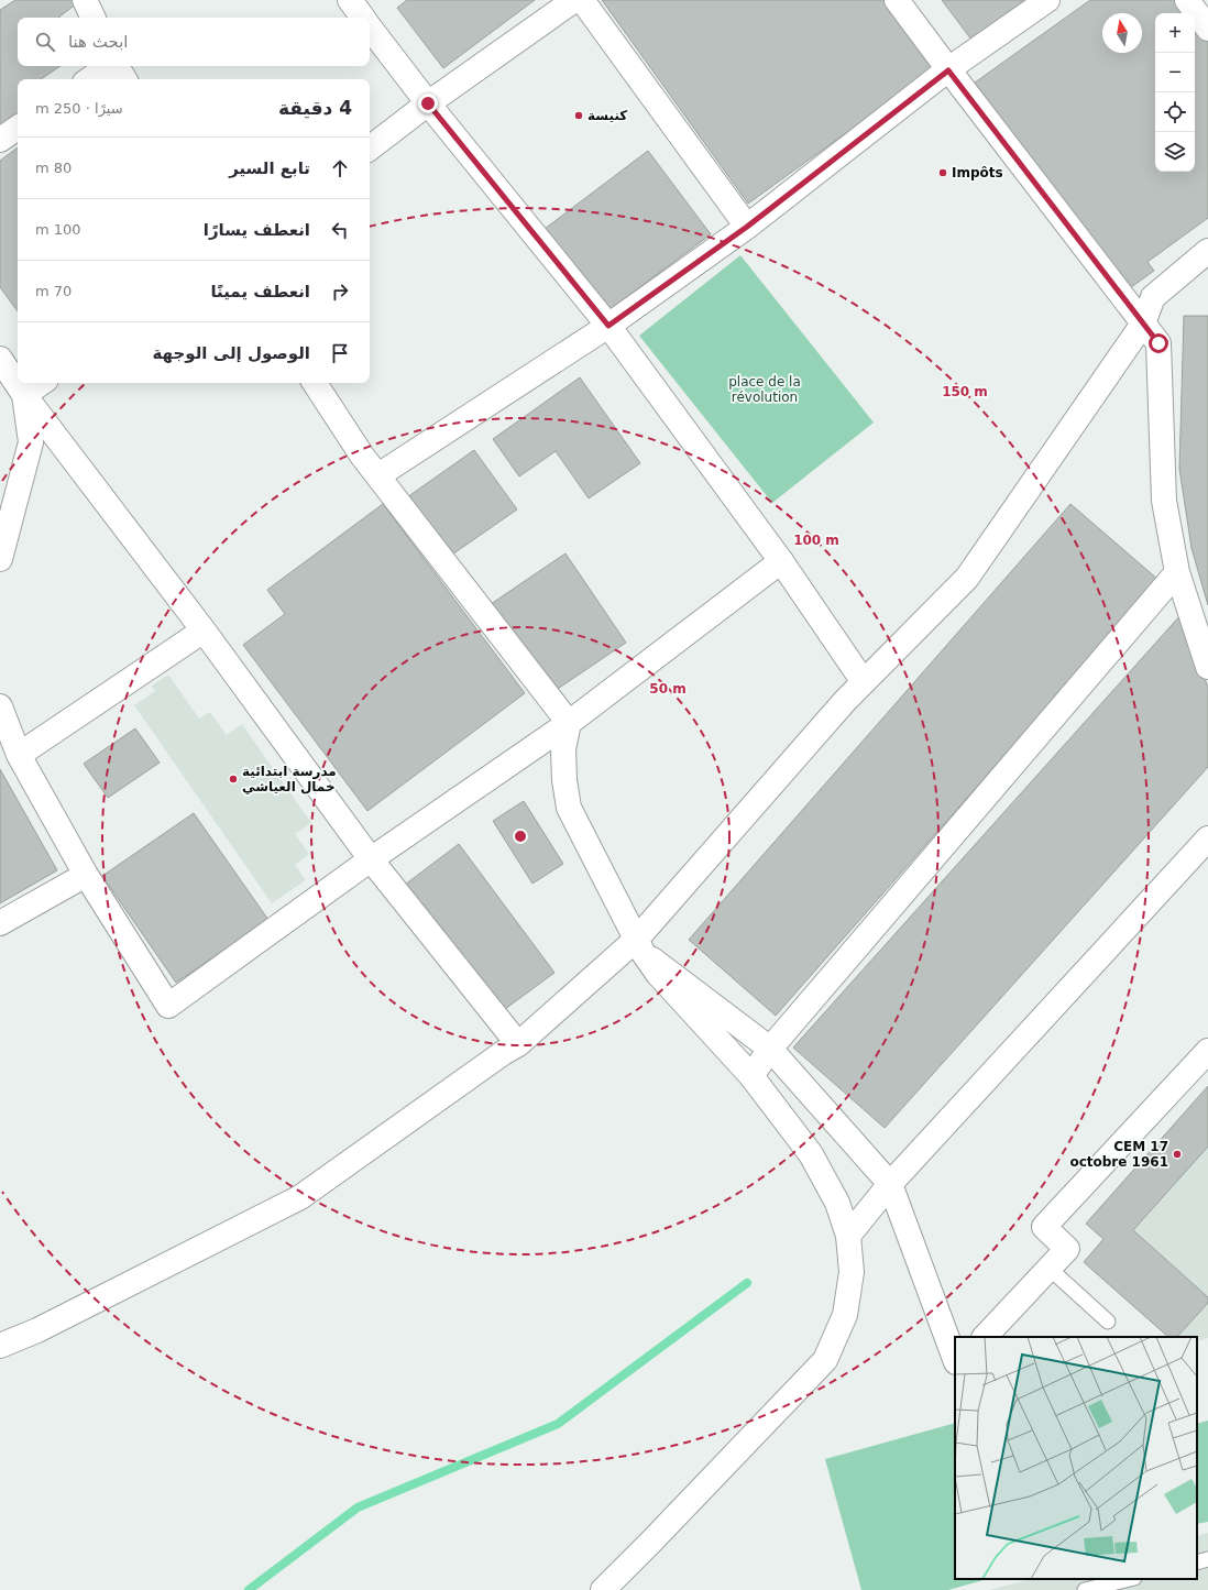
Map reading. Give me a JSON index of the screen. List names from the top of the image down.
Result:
{
  "parks": ["place de la révolution"],
  "places": [
    "كنيسة",
    "Impôts",
    "مدرسة ابتدائية خمال العياشي",
    "CEM 17 octobre 1961"
  ],
  "north": "top",
  "page": {
    "map_buttons": ["+", "−"],
    "search": "ابحث هنا",
    "heading": ["4 دقيقة", "سيرًا · 250 m"],
    "list": [
      ["تابع السير", "80 m"],
      ["انعطف يسارًا", "100 m"],
      ["انعطف يمينًا", "70 m"],
      "الوصول إلى الوجهة"
    ]
  },
  "rings": ["150 m", "100 m", "50 m"]
}
